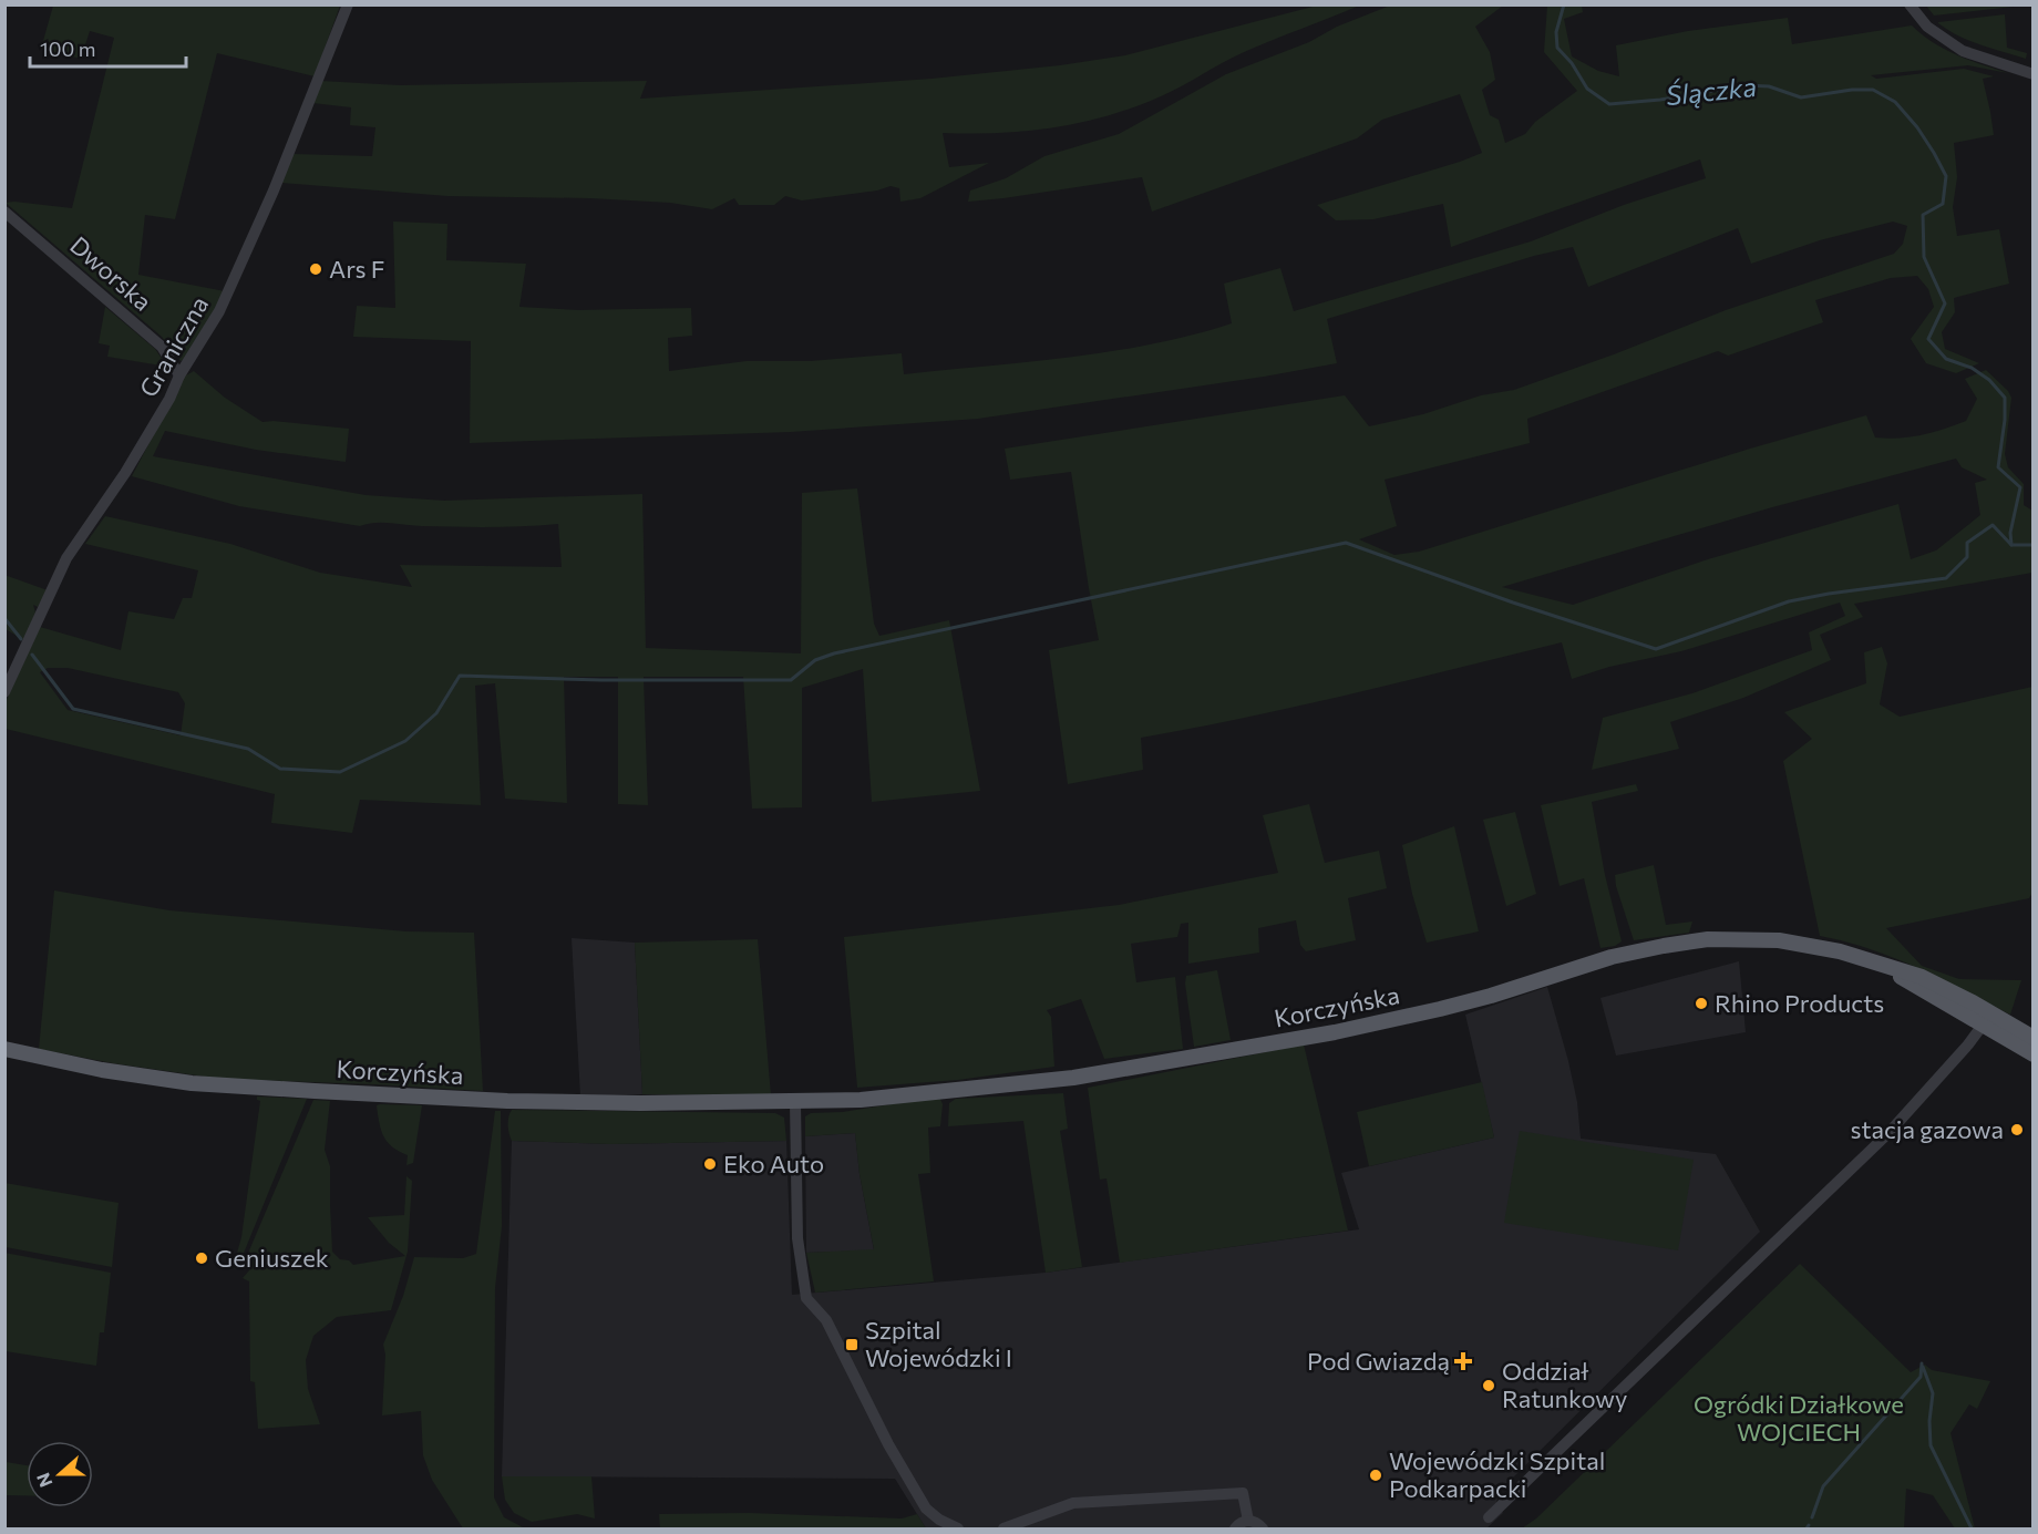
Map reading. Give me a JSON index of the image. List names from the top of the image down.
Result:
{
  "streets": {
    "main road": ["Korczyńska"],
    "street": ["Dworska", "Graniczna"]
  },
  "crossings": [
    ["Dworska", "Graniczna"]
  ],
  "water": ["Ślączka"],
  "parks": ["Ogródki Działkowe WOJCIECH"],
  "places": {
    "other": [
      "Ars F",
      "Rhino Products",
      "stacja gazowa",
      "Eko Auto",
      "Geniuszek",
      "Oddział Ratunkowy",
      "Wojewódzki Szpital Podkarpacki"
    ],
    "transit": ["Szpital Wojewódzki I"],
    "health": ["Pod Gwiazdą"]
  },
  "scale_bar": "100 m",
  "north": "left"
}
